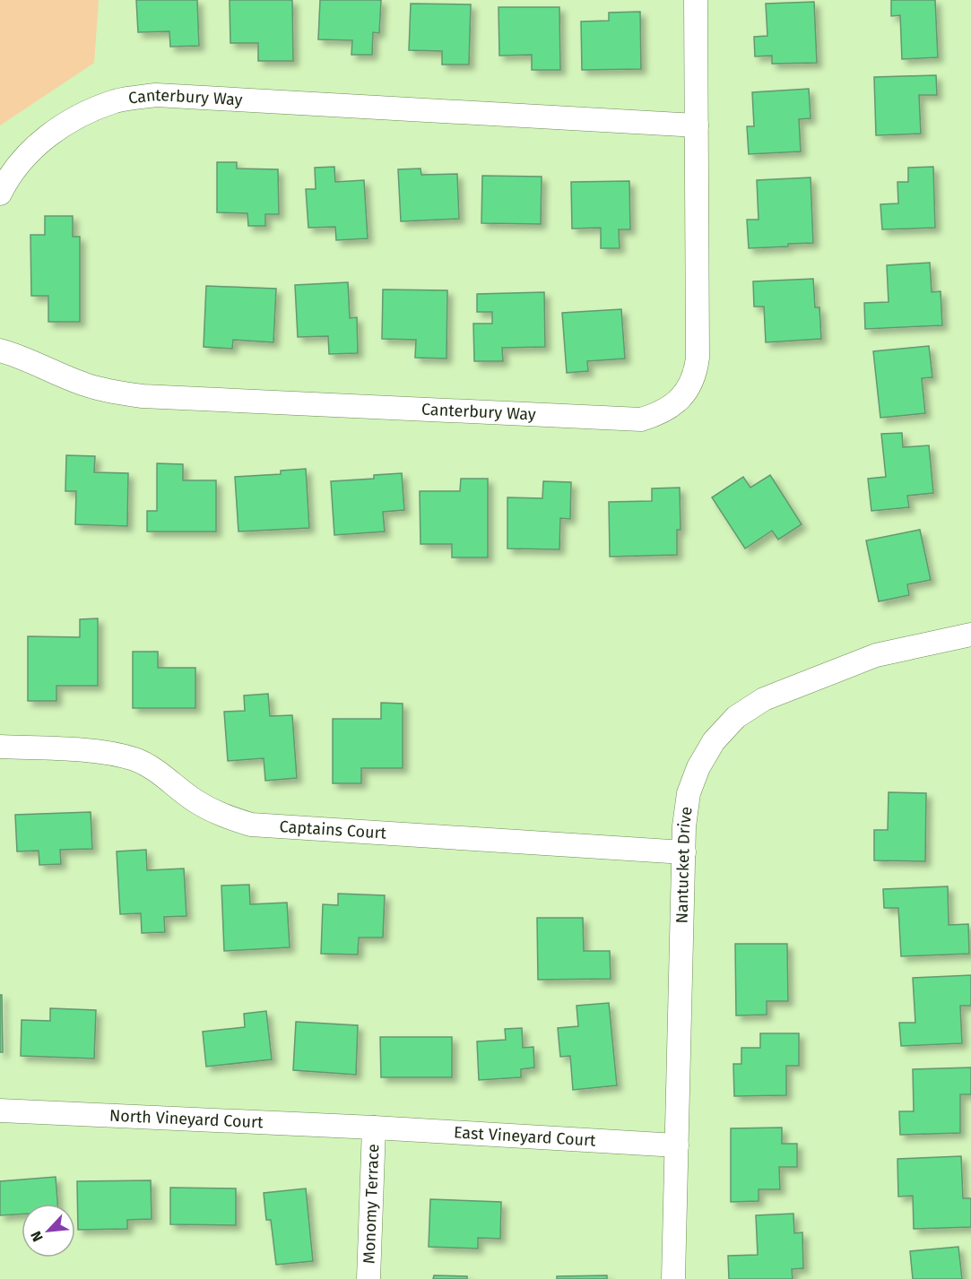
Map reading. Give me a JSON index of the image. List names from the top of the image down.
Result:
{
  "streets": {
    "street": [
      "Canterbury Way",
      "Captains Court",
      "Nantucket Drive",
      "North Vineyard Court",
      "East Vineyard Court",
      "Monomy Terrace"
    ]
  },
  "crossings": [
    ["Captains Court", "Nantucket Drive"],
    ["Nantucket Drive", "East Vineyard Court"],
    ["North Vineyard Court", "East Vineyard Court"],
    ["North Vineyard Court", "Monomy Terrace"],
    ["East Vineyard Court", "Monomy Terrace"]
  ],
  "north": "bottom left"
}
